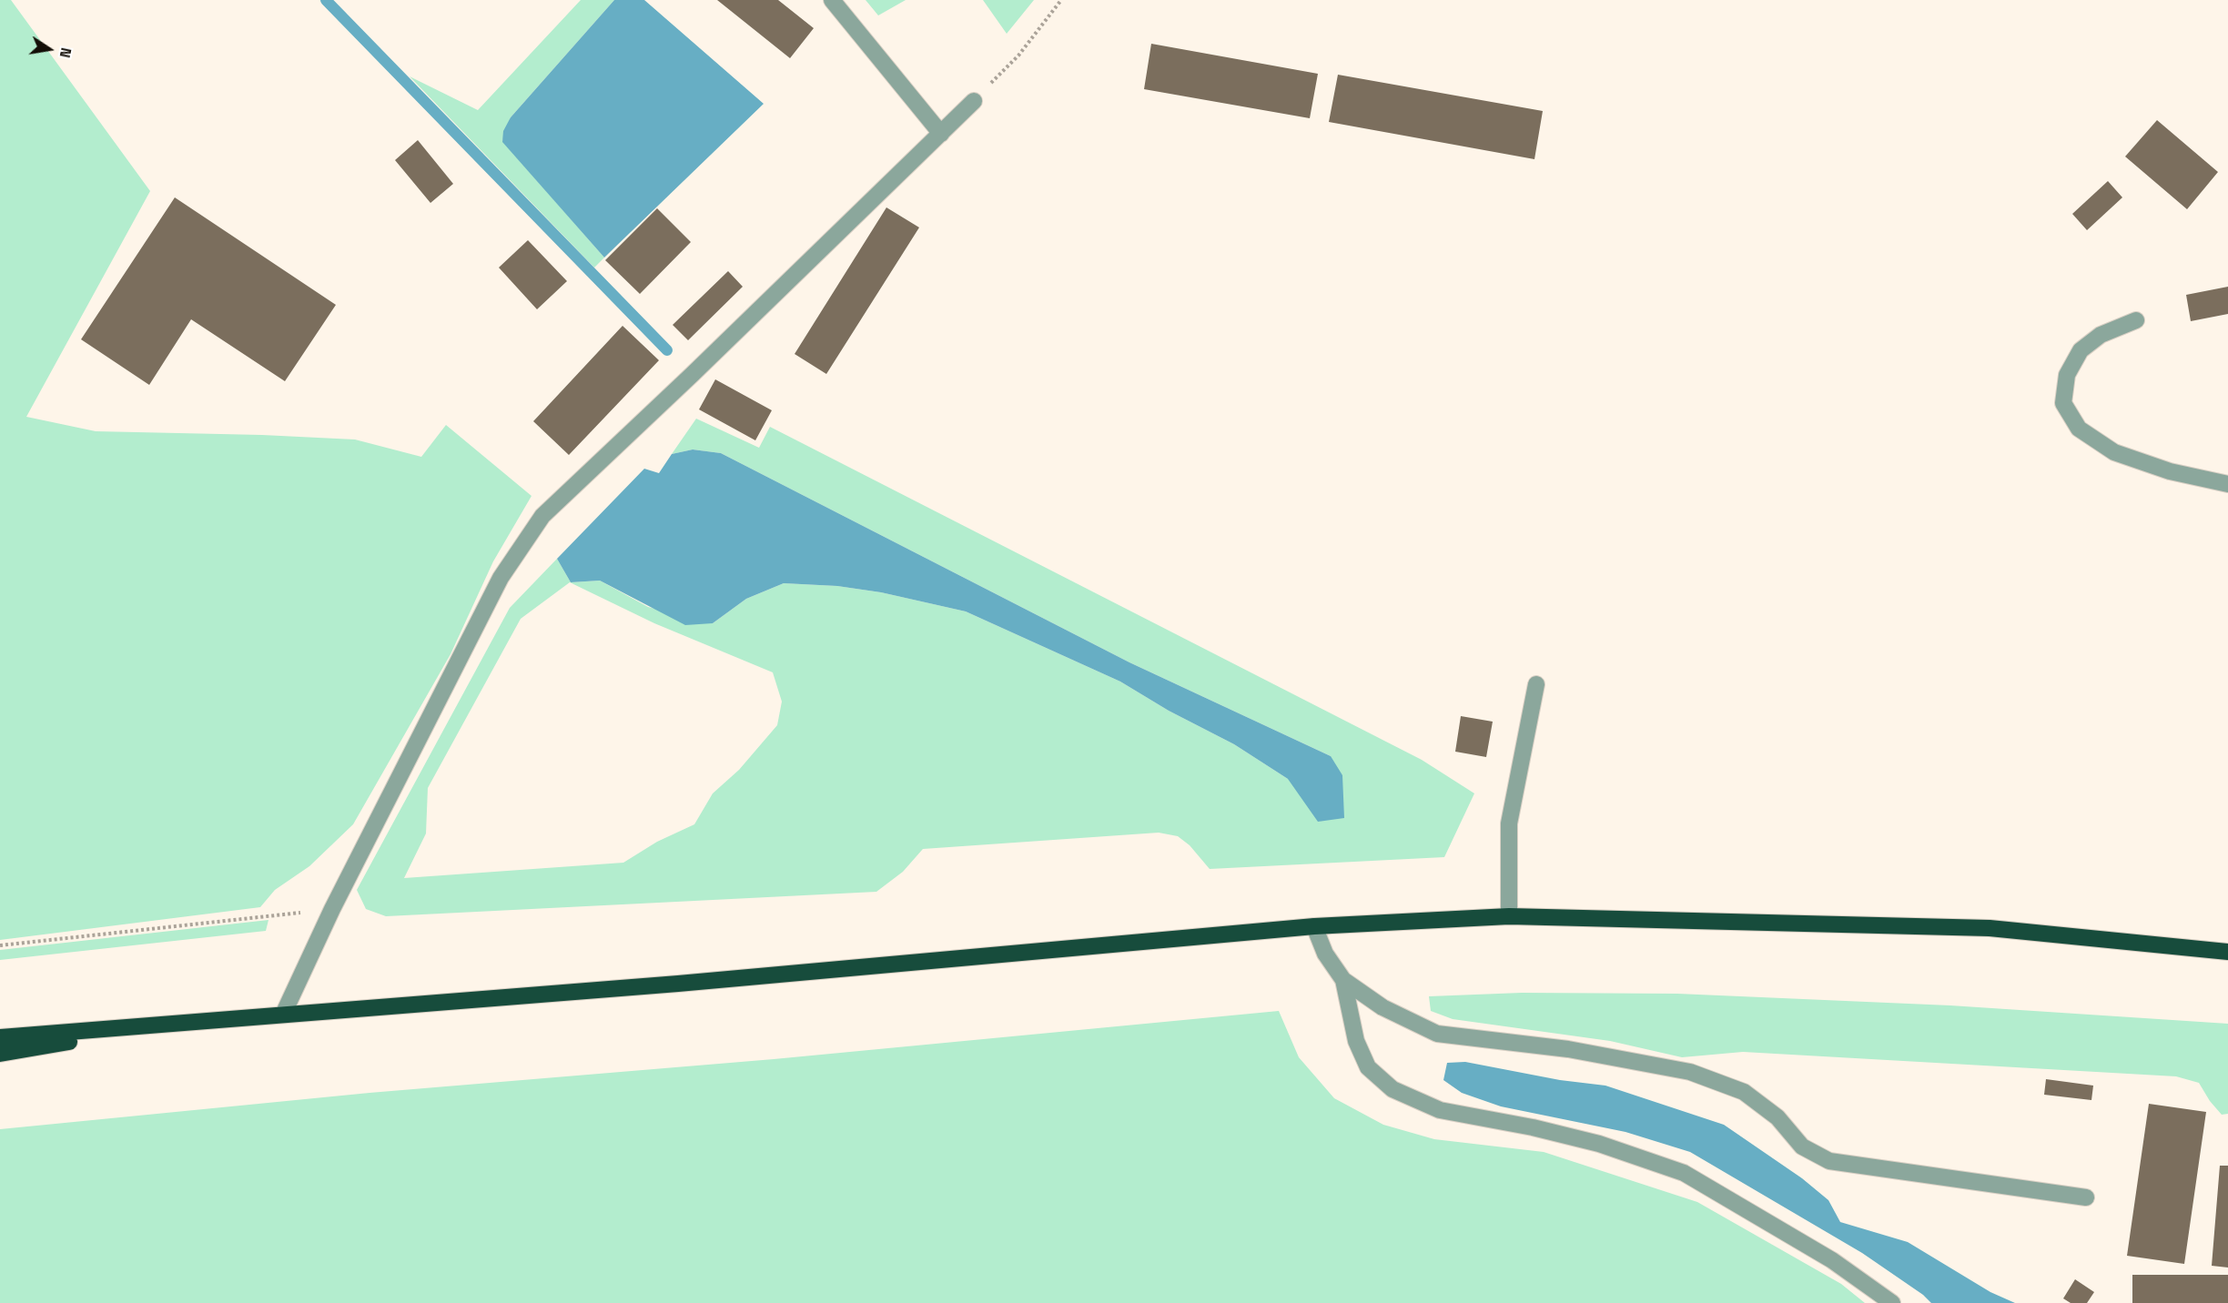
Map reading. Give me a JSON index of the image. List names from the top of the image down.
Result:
{
  "north": "right"
}
